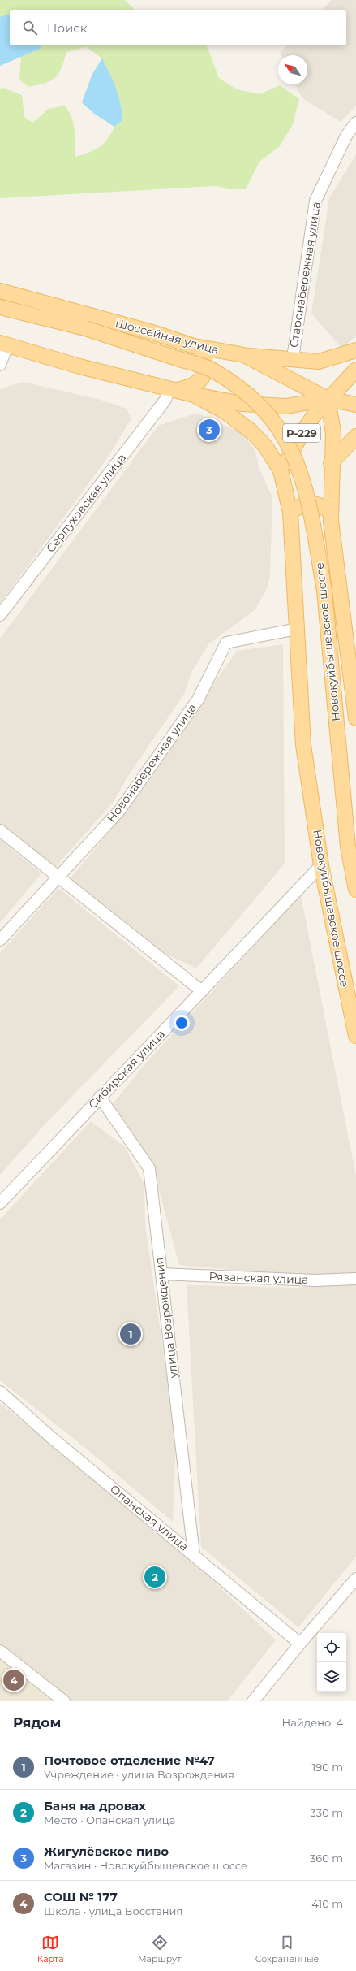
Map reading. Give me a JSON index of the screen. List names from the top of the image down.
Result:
{
  "streets": {
    "main road": ["Шоссейная улица", "Р-229", "Новокуйбышевское шоссе"],
    "street": [
      "Старонабережная улица",
      "Серпуховская улица",
      "Новонабережная улица",
      "Сибирская улица",
      "Рязанская улица",
      "улица Возрождения",
      "Опанская улица"
    ]
  },
  "crossings": [
    ["Шоссейная улица", "Р-229"],
    ["Шоссейная улица", "Новокуйбышевское шоссе"],
    ["Р-229", "Новокуйбышевское шоссе"],
    ["Новокуйбышевское шоссе", "Новонабережная улица"],
    ["Новокуйбышевское шоссе", "Сибирская улица"],
    ["Сибирская улица", "улица Возрождения"],
    ["Рязанская улица", "улица Возрождения"],
    ["улица Возрождения", "Опанская улица"]
  ],
  "north": "top left",
  "page": {
    "search": "Поиск",
    "pins": [
      "3",
      "1",
      "2",
      "4"
    ],
    "heading": ["Рядом", "Найдено: 4"],
    "list": [
      {
        "mark": "1",
        "name": "Почтовое отделение №47",
        "note": "Учреждение · улица Возрождения",
        "value": "190 m"
      },
      {
        "mark": "2",
        "name": "Баня на дровах",
        "note": "Место · Опанская улица",
        "value": "330 m"
      },
      {
        "mark": "3",
        "name": "Жигулёвское пиво",
        "note": "Магазин · Новокуйбышевское шоссе",
        "value": "360 m"
      },
      {
        "mark": "4",
        "name": "СОШ № 177",
        "note": "Школа · улица Восстания",
        "value": "410 m"
      }
    ],
    "nav": ["Карта", "Маршрут", "Сохранённые"]
  }
}
